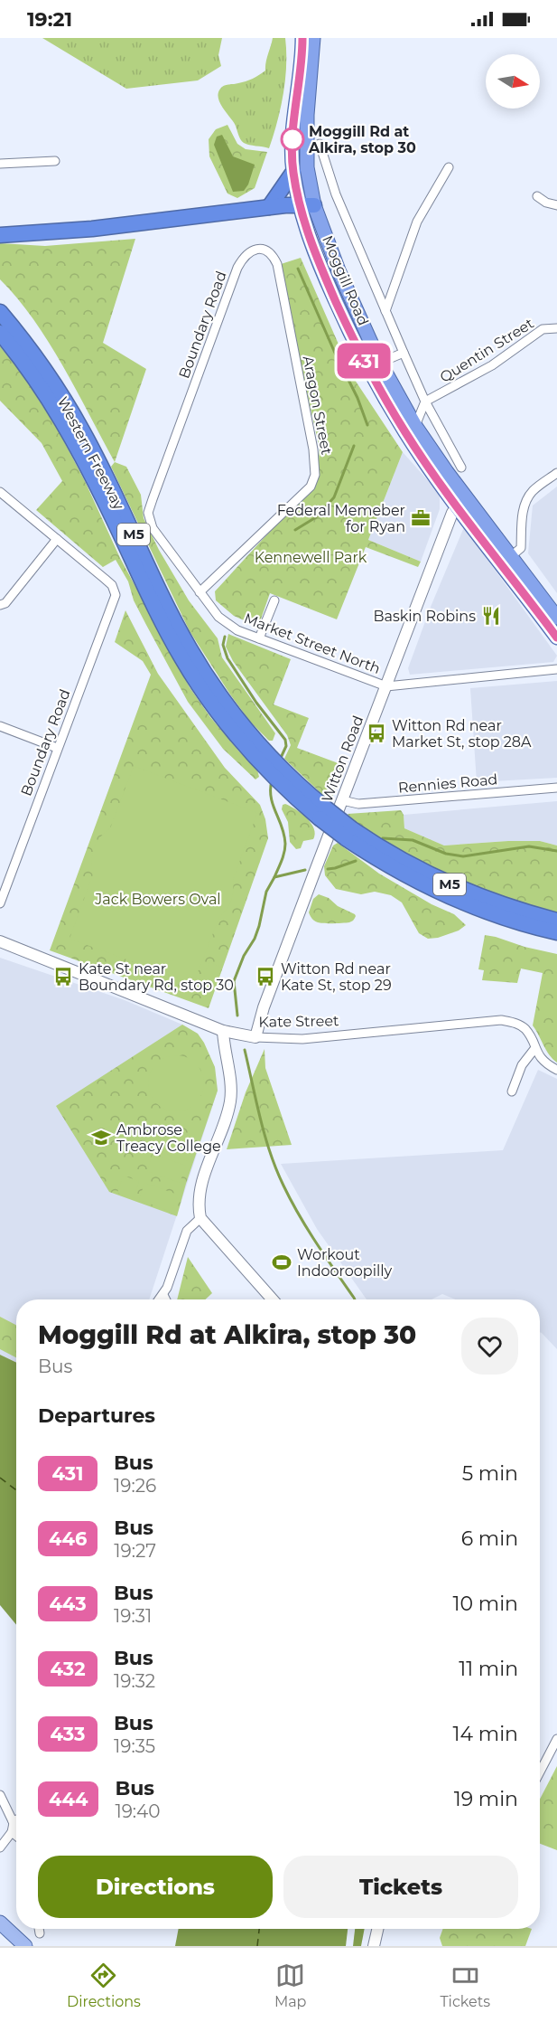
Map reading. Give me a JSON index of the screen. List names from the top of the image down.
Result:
{
  "streets": {
    "highway": ["Moggill Road", "Western Freeway", "M5"],
    "street": [
      "Boundary Road",
      "Quentin Street",
      "Aragon Street",
      "Market Street North",
      "Witton Road",
      "Rennies Road",
      "Kate Street"
    ]
  },
  "crossings": [
    ["Moggill Road", "Quentin Street"],
    ["Moggill Road", "Witton Road"],
    ["Boundary Road", "Aragon Street"],
    ["Boundary Road", "Market Street North"],
    ["Aragon Street", "Market Street North"],
    ["Market Street North", "Witton Road"],
    ["Witton Road", "Rennies Road"],
    ["Witton Road", "Kate Street"]
  ],
  "parks": ["Kennewell Park", "Jack Bowers Oval"],
  "places": {
    "other": ["Moggill Rd at Alkira, stop 30"],
    "office": ["Federal Memeber for Ryan"],
    "restaurant": ["Baskin Robins"],
    "bus stop": ["Witton Rd near Market St, stop 28A", "Kate St near Boundary Rd, stop 30", "Witton Rd near Kate St, stop 29"],
    "school or university": ["Ambrose Treacy College"],
    "sports": ["Workout Indooroopilly"]
  },
  "lines": ["bus line 431"],
  "north": "right",
  "page": {
    "status": "19:21",
    "on_map": "431",
    "heading": [
      ["Moggill Rd at Alkira, stop 30", "Bus"],
      "Departures"
    ],
    "list": [
      {
        "mark": "431",
        "name": "Bus",
        "note": "19:26",
        "value": "5 min"
      },
      {
        "mark": "446",
        "name": "Bus",
        "note": "19:27",
        "value": "6 min"
      },
      {
        "mark": "443",
        "name": "Bus",
        "note": "19:31",
        "value": "10 min"
      },
      {
        "mark": "432",
        "name": "Bus",
        "note": "19:32",
        "value": "11 min"
      },
      {
        "mark": "433",
        "name": "Bus",
        "note": "19:35",
        "value": "14 min"
      },
      {
        "mark": "444",
        "name": "Bus",
        "note": "19:40",
        "value": "19 min"
      }
    ],
    "buttons": ["Directions", "Tickets"],
    "tabs": ["Directions", "Map", "Tickets"]
  }
}
